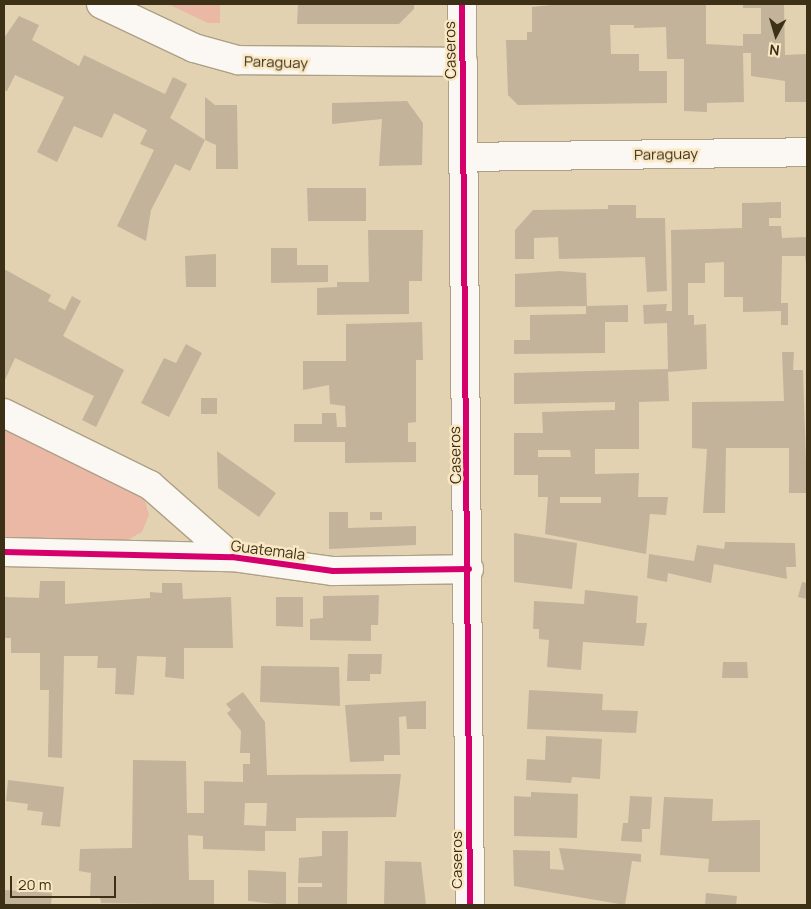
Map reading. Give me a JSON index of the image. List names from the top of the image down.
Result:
{
  "streets": {
    "street": ["Caseros", "Paraguay", "Guatemala"]
  },
  "crossings": [
    ["Caseros", "Paraguay"],
    ["Caseros", "Guatemala"]
  ],
  "scale_bar": "20 m",
  "north": "bottom"
}
